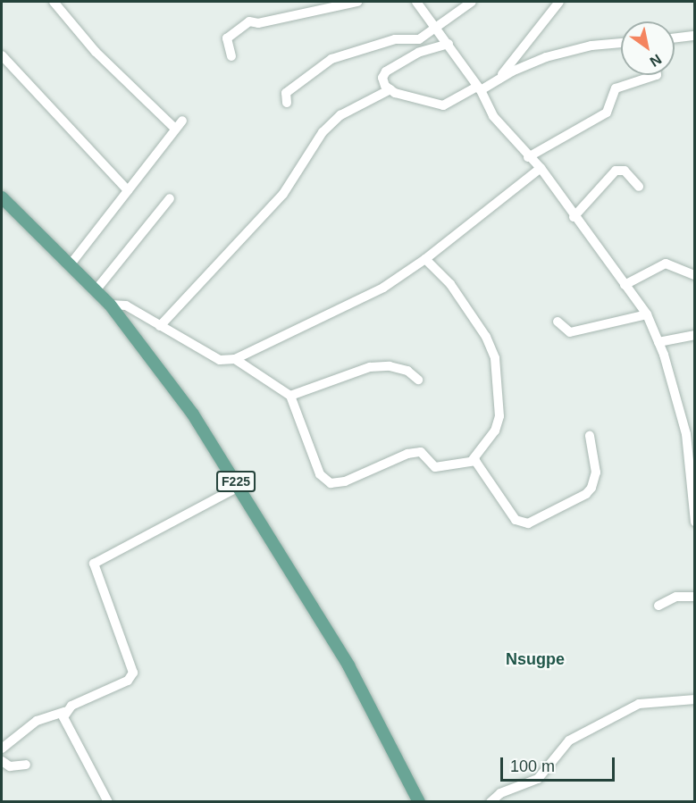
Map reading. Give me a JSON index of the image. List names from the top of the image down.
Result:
{
  "streets": {
    "main road": ["F225"]
  },
  "districts": ["Nsugpe"],
  "scale_bar": "100 m",
  "north": "bottom right"
}
